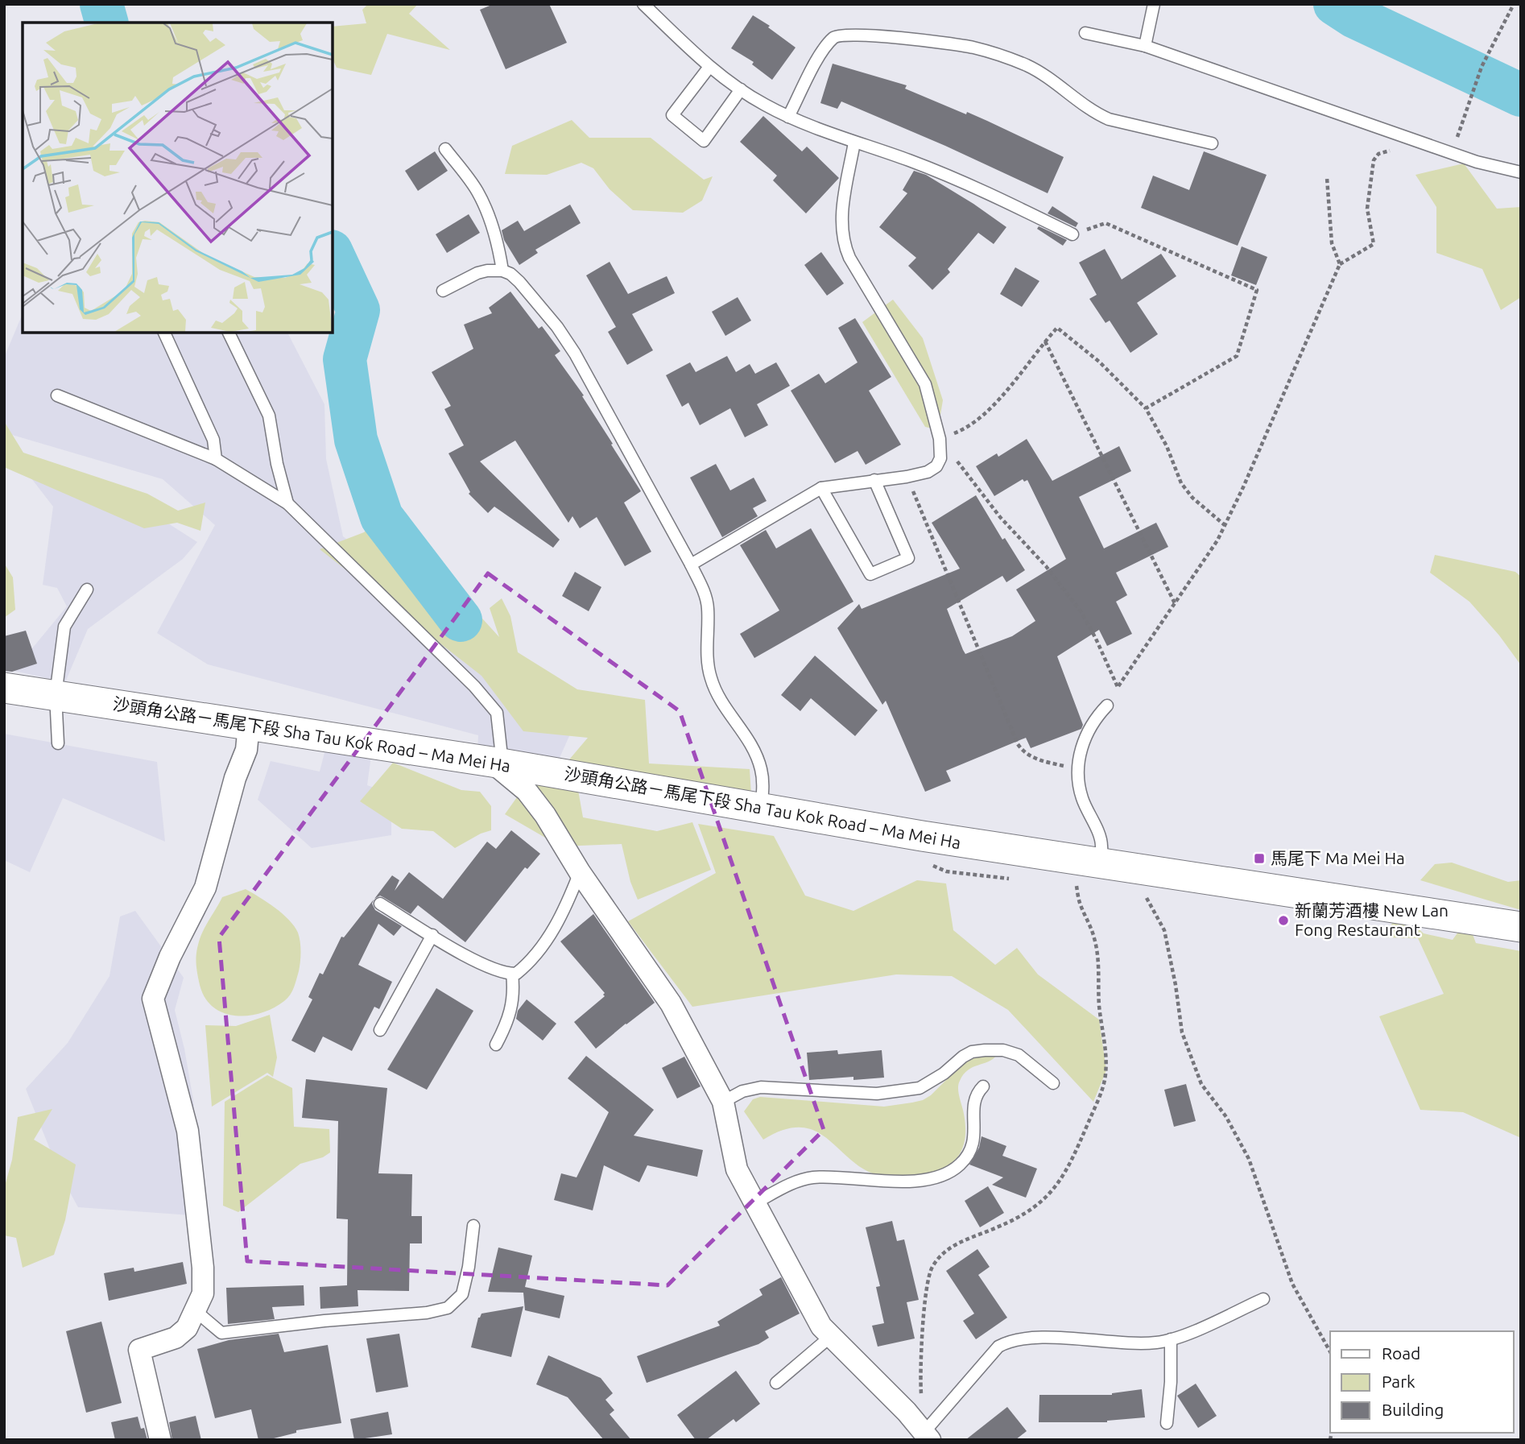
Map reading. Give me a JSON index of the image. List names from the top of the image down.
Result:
{
  "streets": {
    "main road": ["沙頭角公路－馬尾下段 Sha Tau Kok Road – Ma Mei Ha"]
  },
  "places": {
    "transit": ["馬尾下 Ma Mei Ha"],
    "other": ["新蘭芳酒樓 New Lan Fong Restaurant"]
  },
  "legend": ["Road", "Park", "Building"]
}
